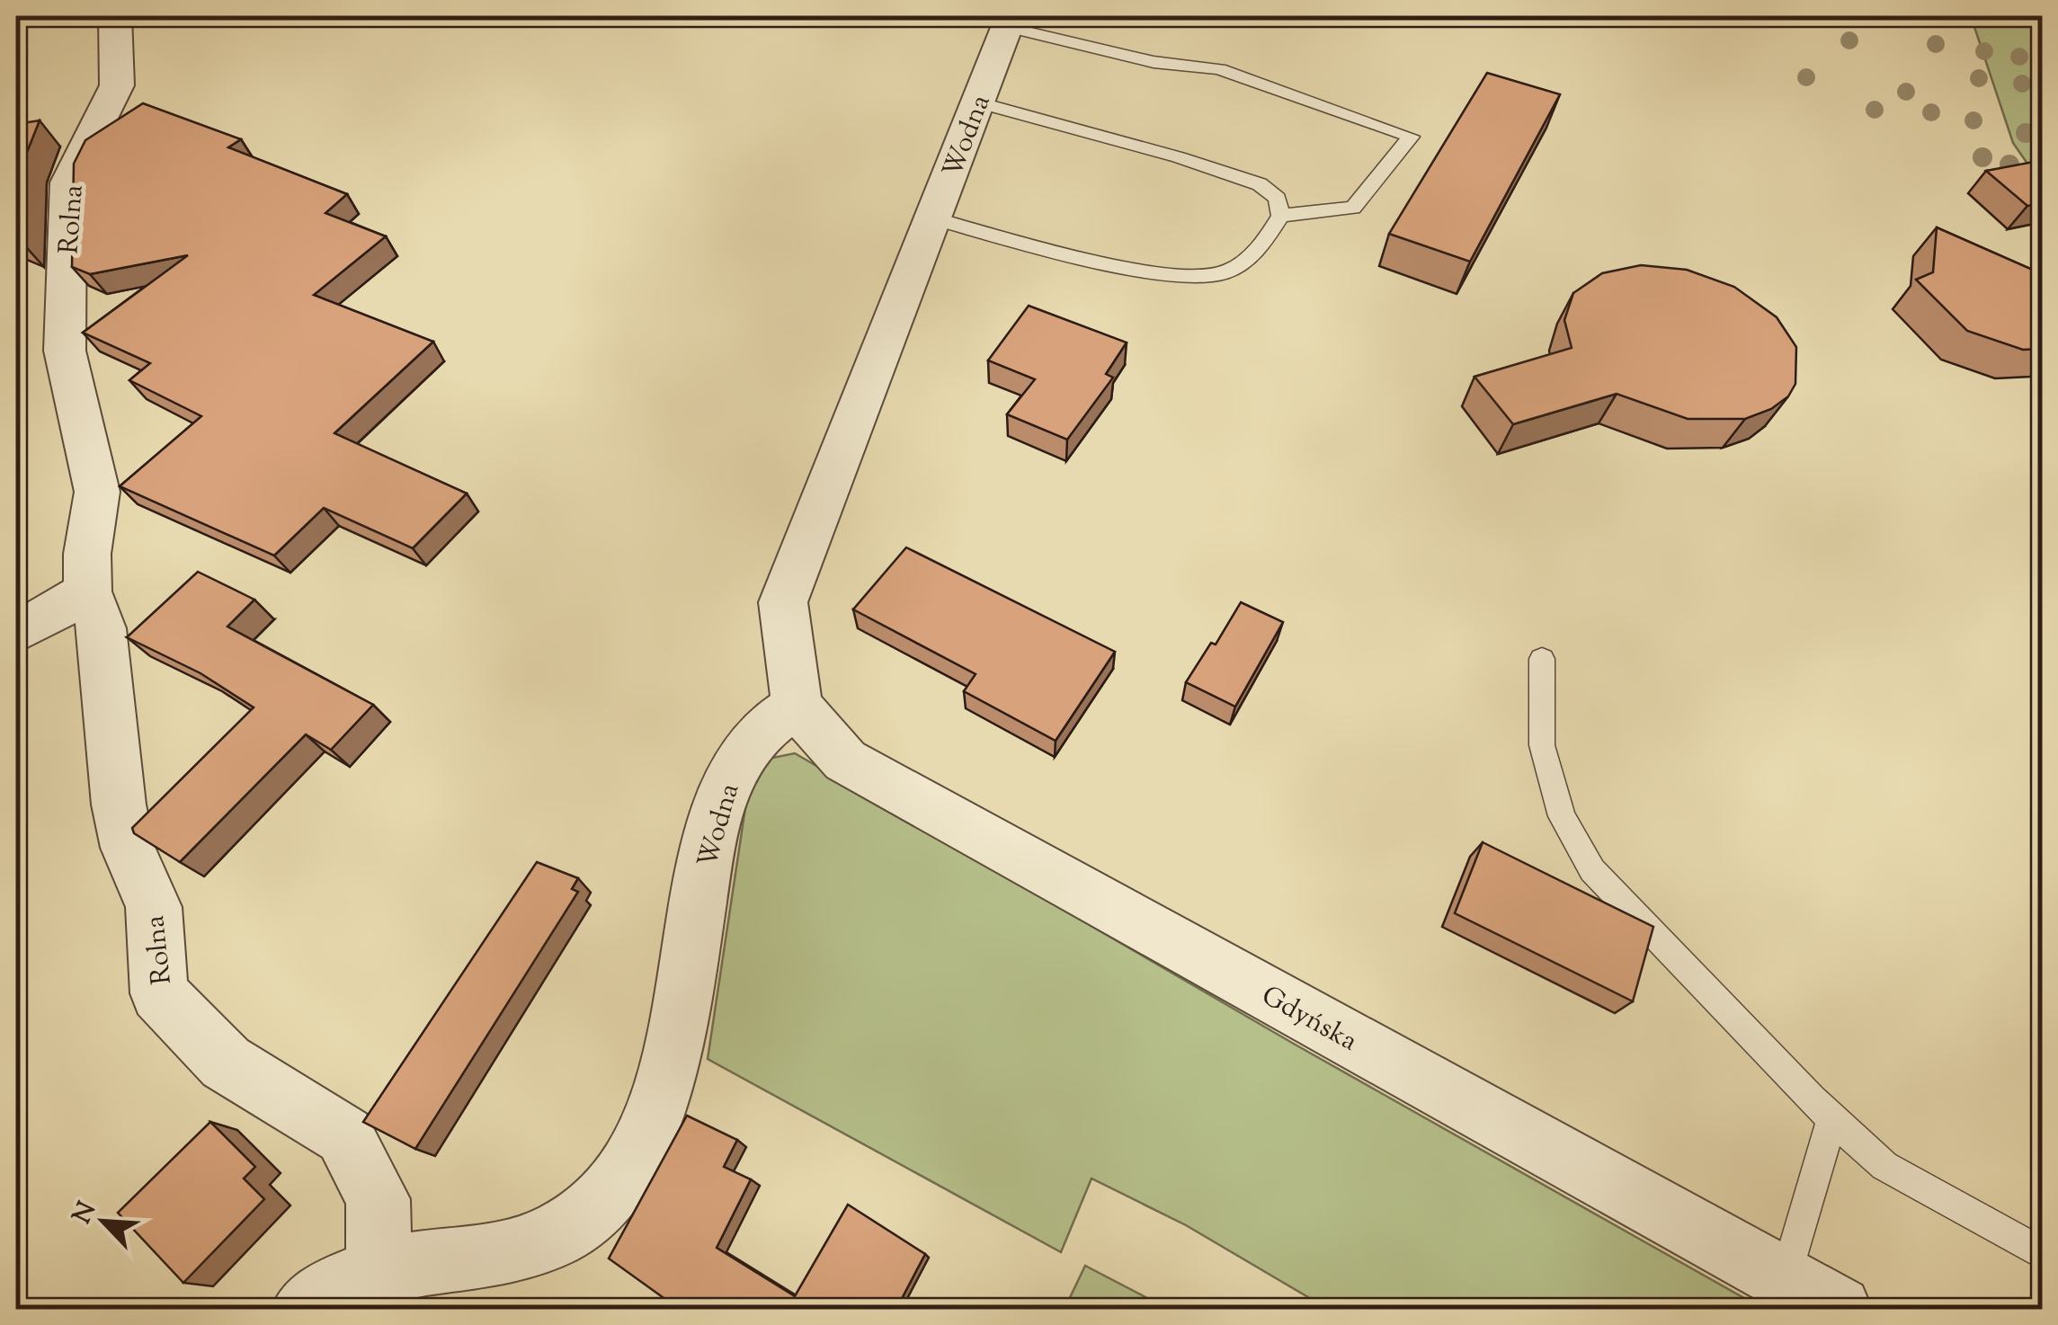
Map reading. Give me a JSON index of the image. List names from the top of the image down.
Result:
{
  "streets": {
    "street": ["Wodna", "Rolna", "Gdyńska"]
  },
  "crossings": [
    ["Wodna", "Rolna"],
    ["Wodna", "Gdyńska"]
  ],
  "north": "top left"
}
